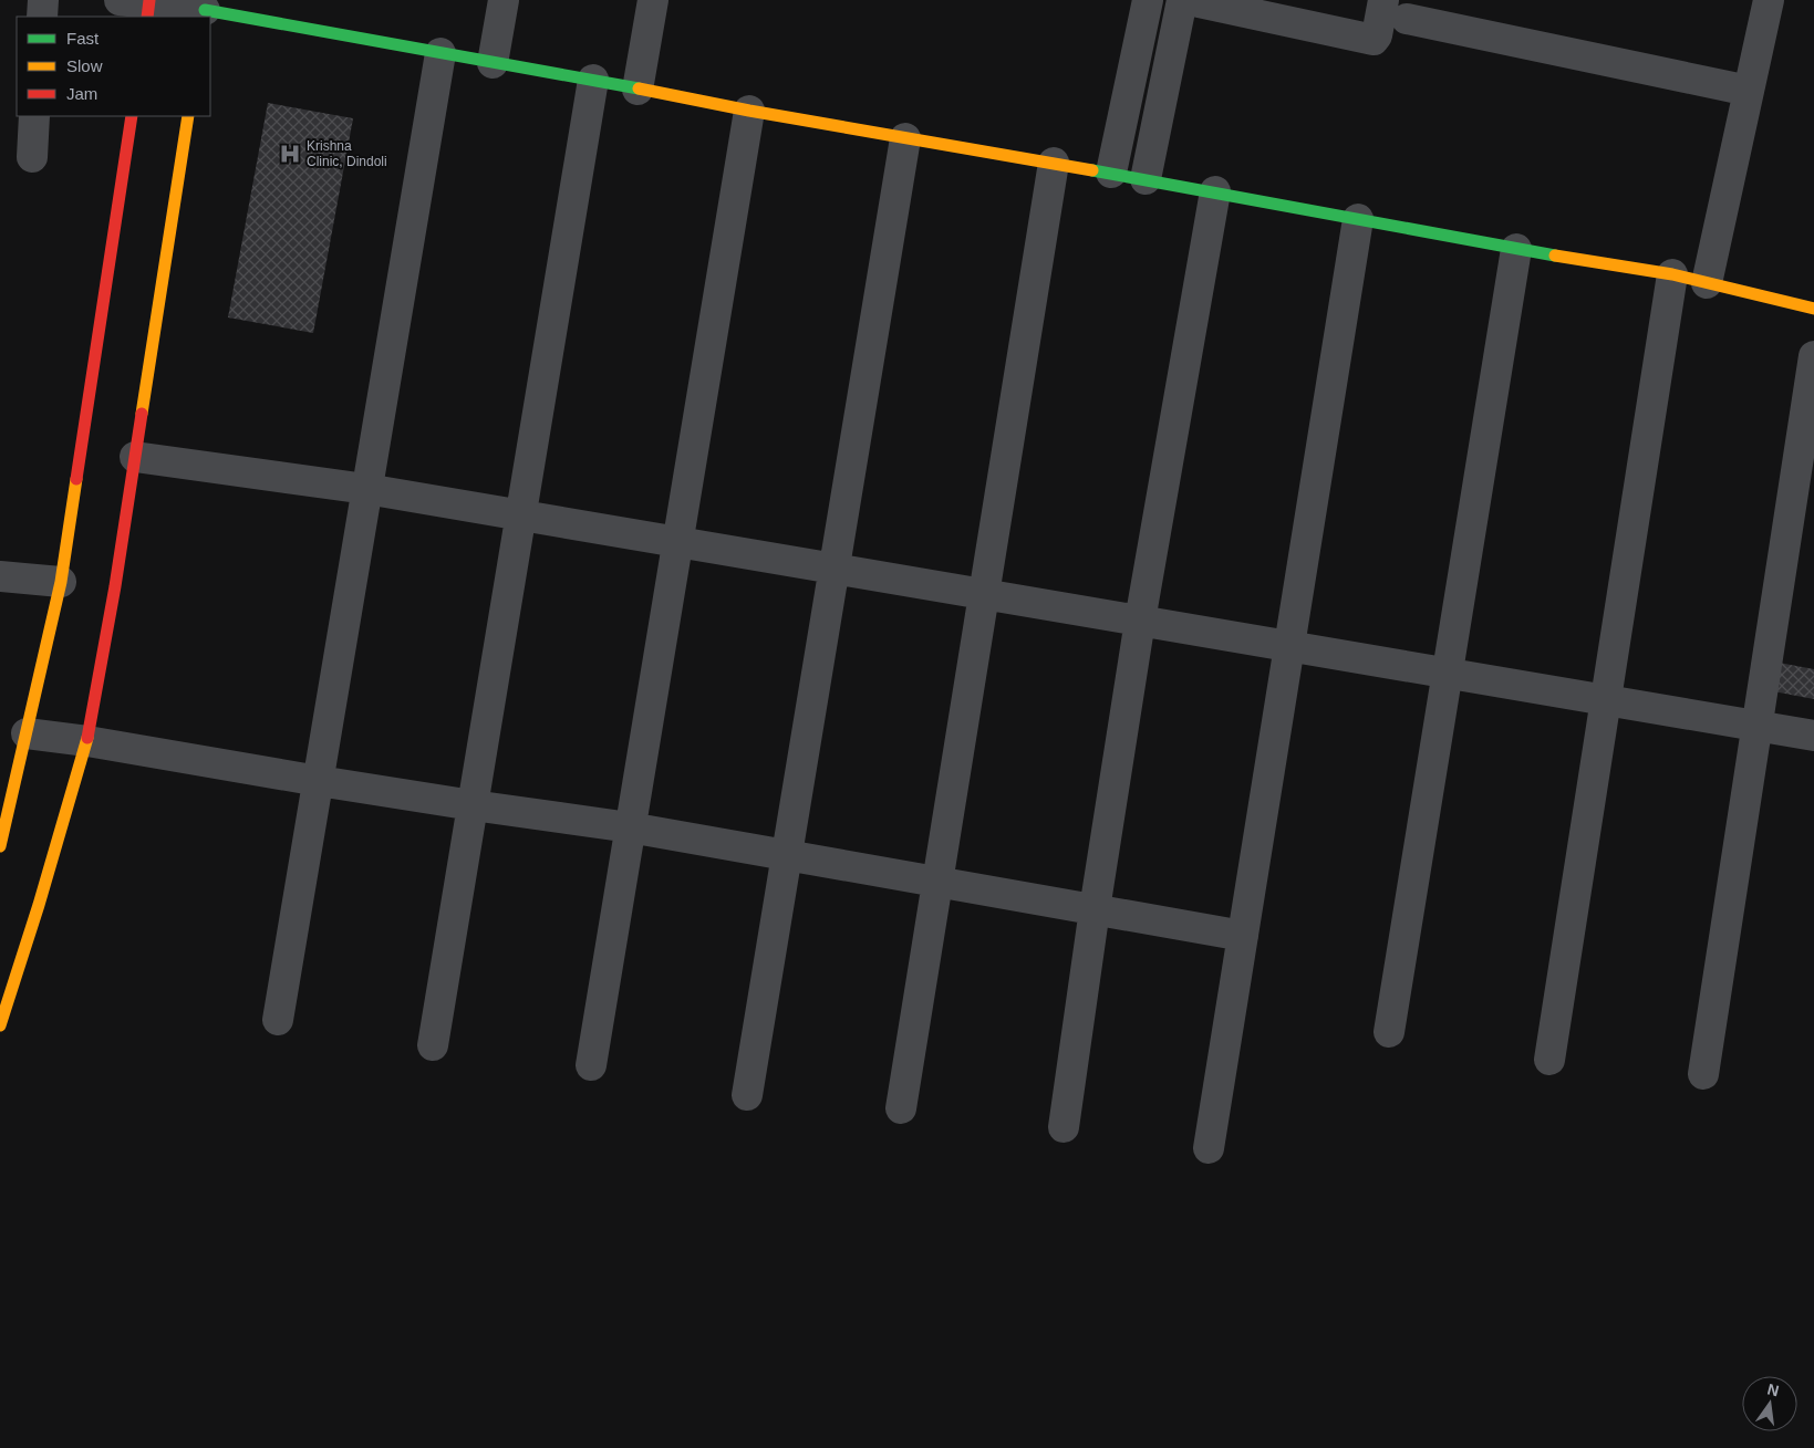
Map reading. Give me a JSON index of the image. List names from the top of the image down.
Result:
{
  "places": {
    "hospital": ["Krishna Clinic, Dindoli"]
  },
  "legend": ["Fast", "Slow", "Jam"],
  "north": "top"
}
